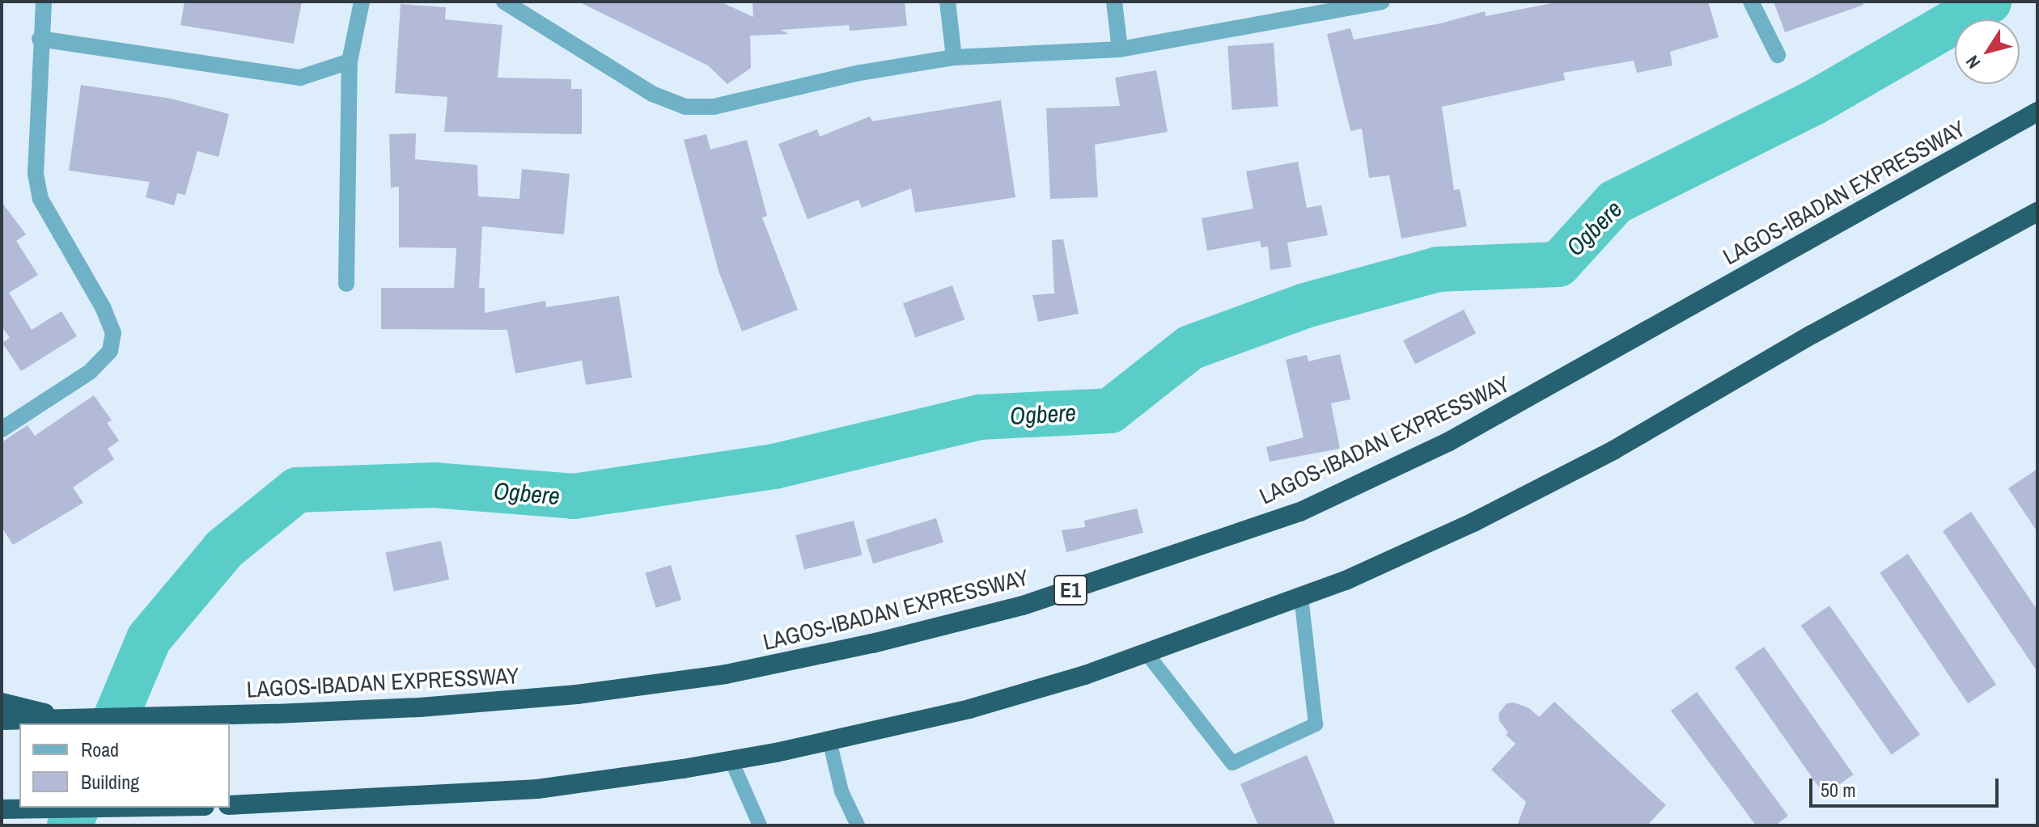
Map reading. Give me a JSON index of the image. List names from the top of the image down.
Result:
{
  "streets": {
    "highway": ["LAGOS-IBADAN EXPRESSWAY", "E1"]
  },
  "water": ["Ogbere"],
  "legend": ["Road", "Building"],
  "scale_bar": "50 m",
  "north": "bottom left"
}
